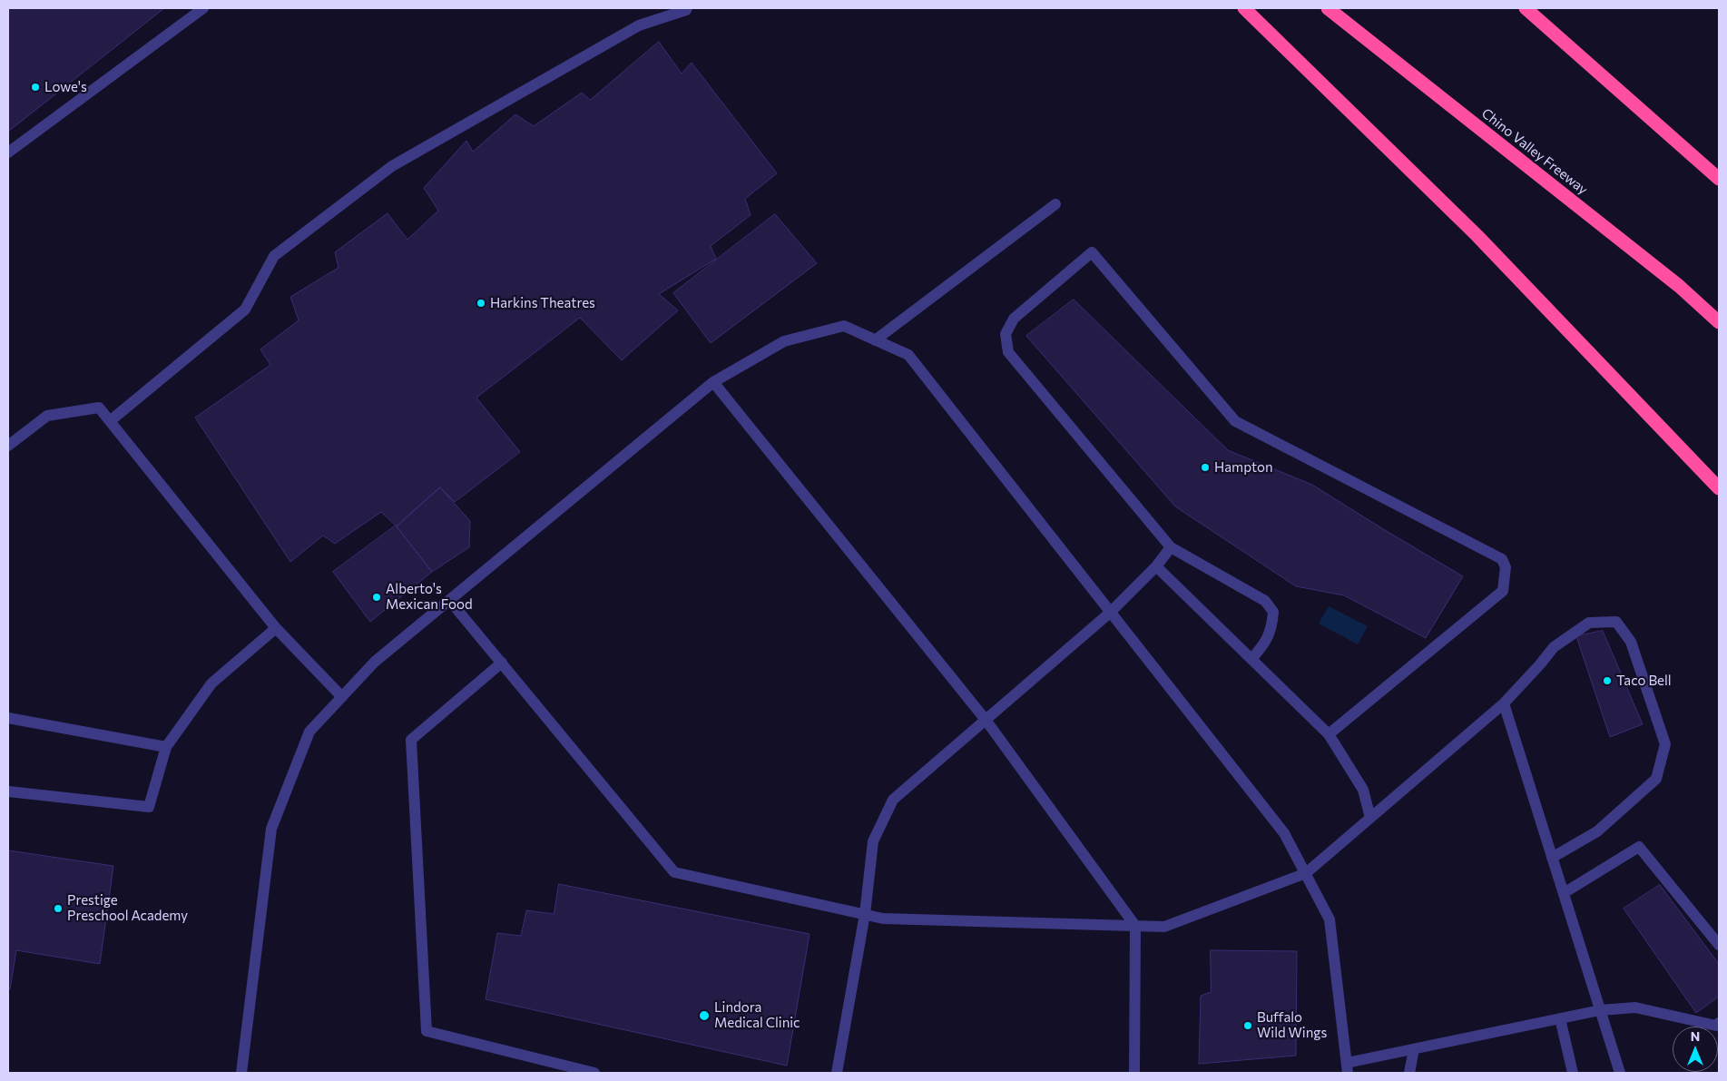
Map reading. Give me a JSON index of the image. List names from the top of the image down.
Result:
{
  "streets": {
    "highway": ["Chino Valley Freeway"]
  },
  "places": [
    "Lowe's",
    "Harkins Theatres",
    "Hampton",
    "Alberto's Mexican Food",
    "Taco Bell",
    "Prestige Preschool Academy",
    "Lindora Medical Clinic",
    "Buffalo Wild Wings"
  ],
  "north": "top"
}
